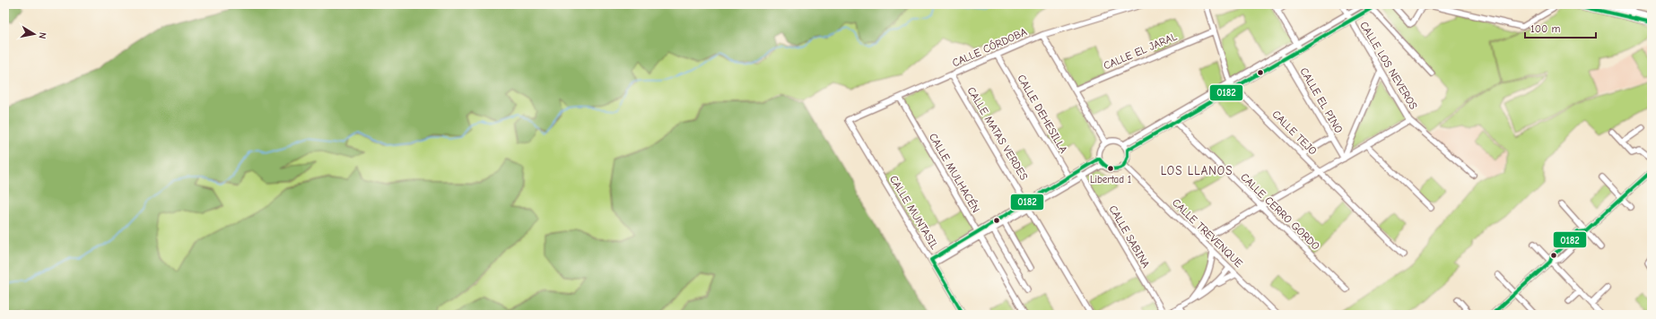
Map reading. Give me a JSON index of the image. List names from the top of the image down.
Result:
{
  "streets": {
    "street": [
      "CALLE CÓRDOBA",
      "CALLE EL JARAL",
      "CALLE LOS NEVEROS",
      "CALLE EL PINO",
      "CALLE DEHESILLA",
      "CALLE TEJO",
      "CALLE MATAS VERDES",
      "CALLE MULHACÉN",
      "CALLE CERRO GORDO",
      "CALLE MUNTASIL",
      "CALLE TREVENQUE",
      "CALLE SABINA"
    ]
  },
  "crossings": [
    ["CALLE CÓRDOBA", "CALLE DEHESILLA"],
    ["CALLE CÓRDOBA", "CALLE MATAS VERDES"],
    ["CALLE CÓRDOBA", "CALLE MULHACÉN"],
    ["CALLE CÓRDOBA", "CALLE MUNTASIL"],
    ["CALLE EL JARAL", "CALLE TEJO"]
  ],
  "districts": ["LOS LLANOS"],
  "places": ["Libertad 1"],
  "lines": ["transit line 0182"],
  "scale_bar": "100 m",
  "north": "right"
}
